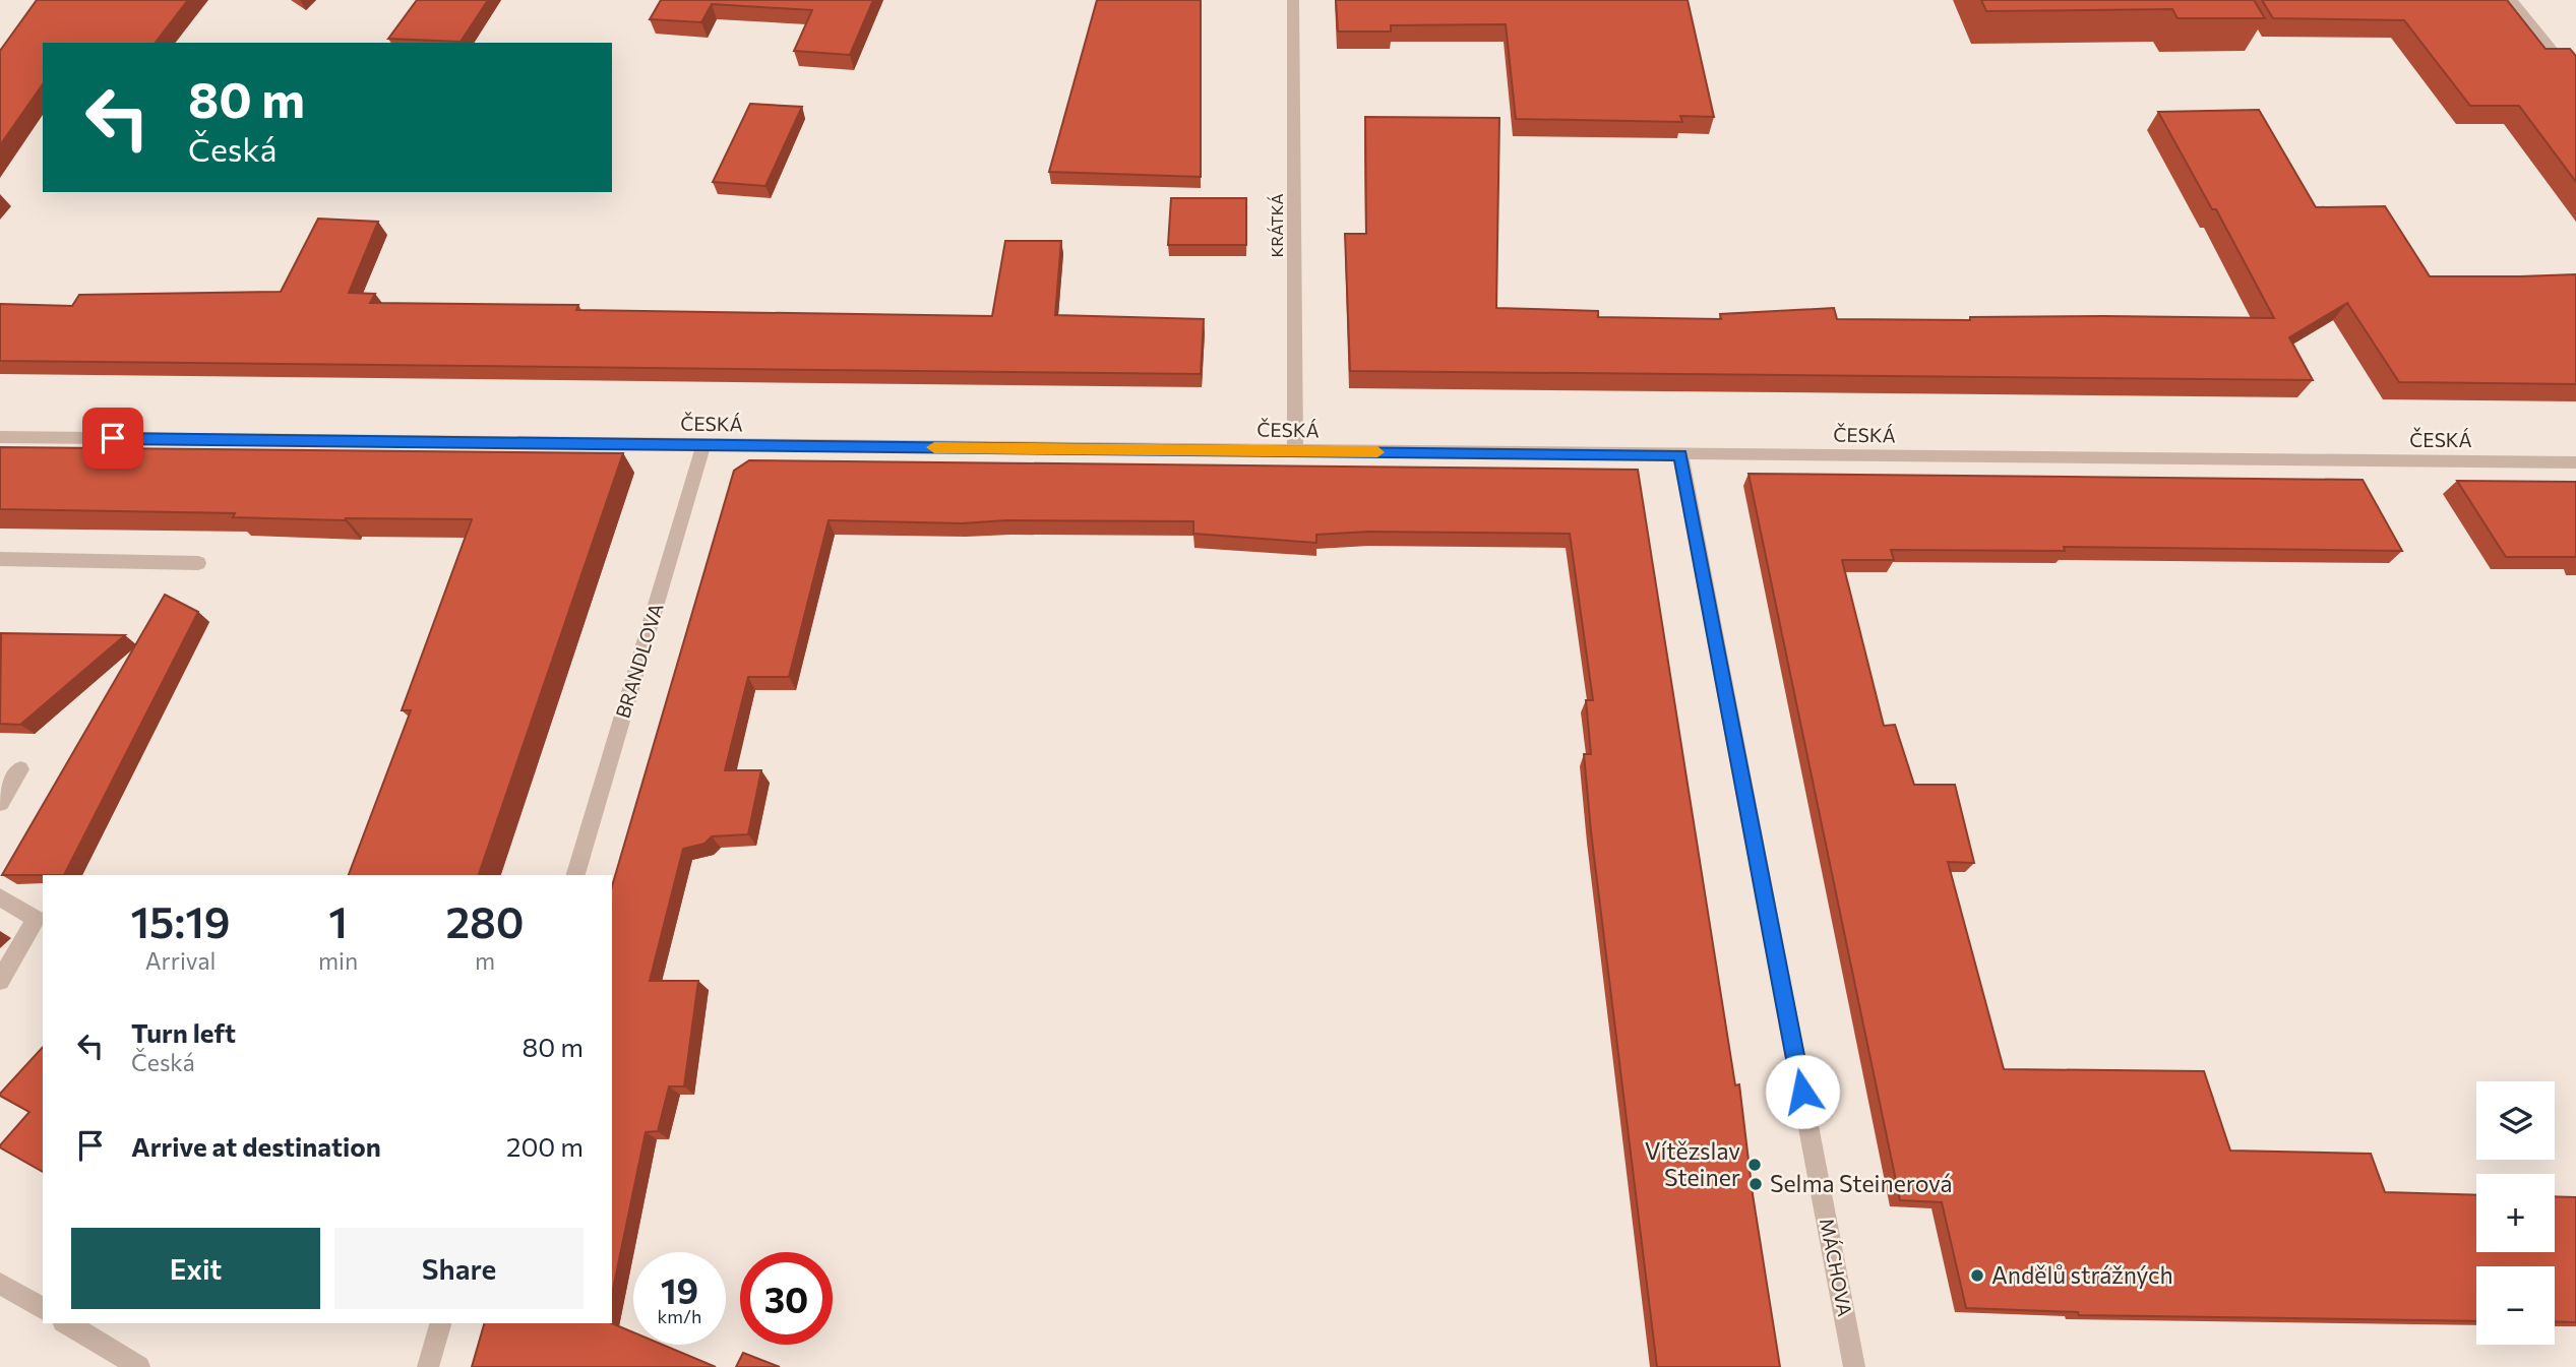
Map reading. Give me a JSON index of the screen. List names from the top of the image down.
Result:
{
  "streets": {
    "street": [
      "KRÁTKÁ",
      "ČESKÁ",
      "BRANDLOVA",
      "MÁCHOVA"
    ]
  },
  "crossings": [
    ["KRÁTKÁ", "ČESKÁ"],
    ["ČESKÁ", "BRANDLOVA"],
    ["ČESKÁ", "MÁCHOVA"]
  ],
  "places": ["Vítězslav Steiner", "Selma Steinerová", "Andělů strážných"],
  "page": {
    "turn": ["80 m", "Česká"],
    "eta": [
      "15:19",
      "Arrival",
      "1",
      "min",
      "280",
      "m"
    ],
    "list": [
      {
        "name": "Turn left",
        "note": "Česká",
        "value": "80 m"
      },
      {
        "name": "Arrive at destination",
        "value": "200 m"
      }
    ],
    "map_buttons": ["+", "−"],
    "buttons": ["Exit", "Share"],
    "speed": "19 km/h",
    "limit": "30"
  }
}
